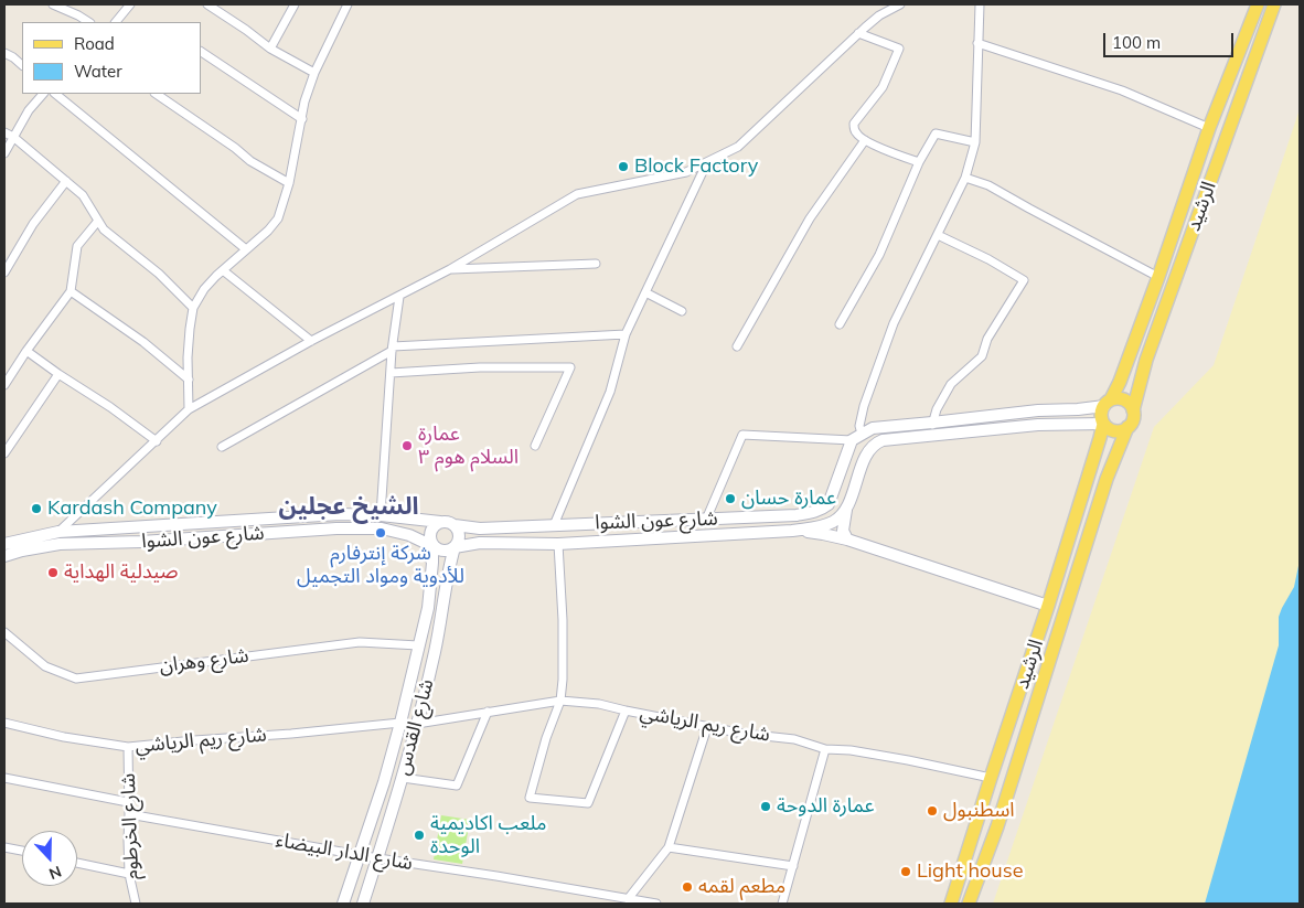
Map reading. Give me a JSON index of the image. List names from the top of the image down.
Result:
{
  "streets": {
    "main road": ["الرشيد", "شارع عون الشوا", "شارع القدس"],
    "street": [
      "شارع وهران",
      "شارع ريم الرياشي",
      "شارع الخرطوم",
      "شارع الدار البيضاء"
    ]
  },
  "crossings": [
    ["الرشيد", "شارع عون الشوا"],
    ["الرشيد", "شارع ريم الرياشي"],
    ["شارع عون الشوا", "شارع القدس"],
    ["شارع وهران", "شارع القدس"],
    ["شارع ريم الرياشي", "شارع القدس"],
    ["شارع ريم الرياشي", "شارع الخرطوم"],
    ["شارع القدس", "شارع الدار البيضاء"],
    ["شارع الخرطوم", "شارع الدار البيضاء"]
  ],
  "districts": ["الشيخ عجلين"],
  "places": [
    "Block Factory",
    "عمارة السلام هوم ٣",
    "عمارة حسان",
    "Kardash Company",
    "شركة إنترفارم للأدوية ومواد التجميل",
    "صيدلية الهداية",
    "عمارة الدوحة",
    "اسطنبول",
    "ملعب اكاديمية الوحدة",
    "Light house",
    "مطعم لقمه"
  ],
  "legend": ["Road", "Water"],
  "scale_bar": "100 m",
  "north": "bottom"
}
